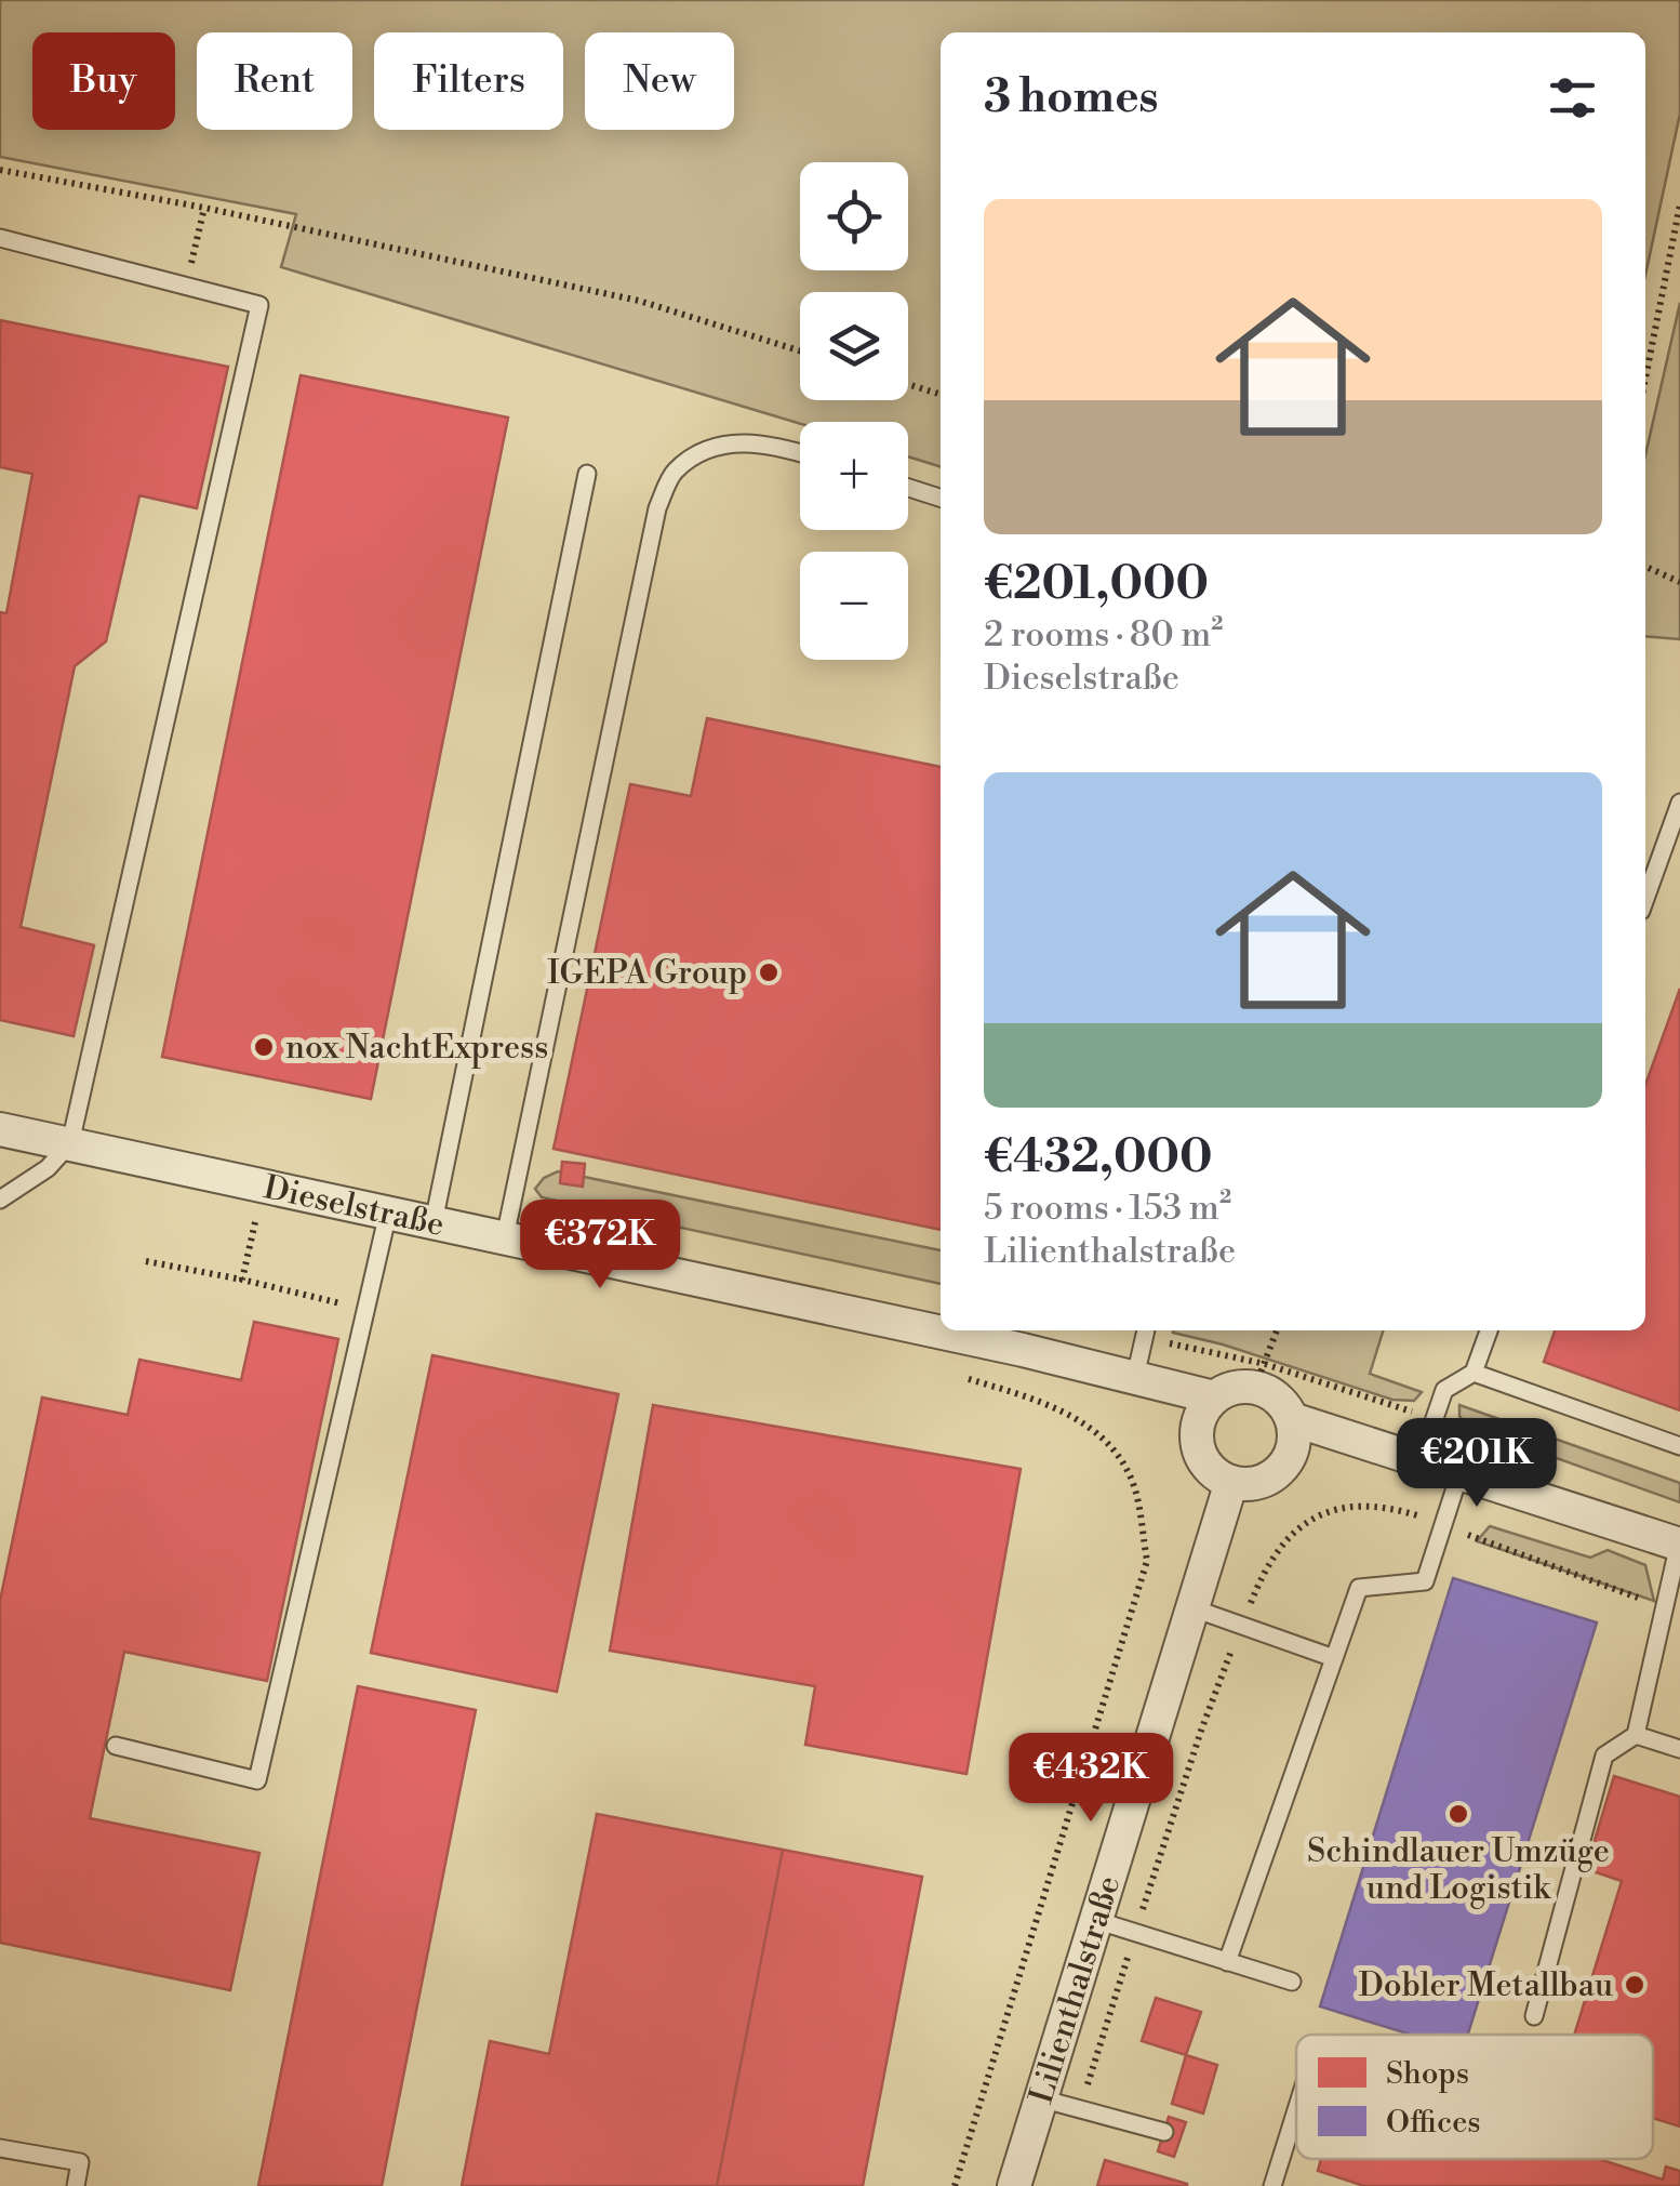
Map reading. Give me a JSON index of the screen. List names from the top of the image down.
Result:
{
  "streets": {
    "street": ["Dieselstraße", "Lilienthalstraße"]
  },
  "crossings": [
    ["Dieselstraße", "Lilienthalstraße"]
  ],
  "places": [
    "IGEPA Group",
    "nox NachtExpress",
    "Schindlauer Umzüge und Logistik",
    "Dobler Metallbau"
  ],
  "legend": ["Shops", "Offices"],
  "page": {
    "chip": [
      "Buy",
      "Rent",
      "Filters",
      "New"
    ],
    "heading": "3 homes",
    "map_buttons": ["+", "−"],
    "list": [
      {
        "name": "€201,000",
        "note": "2 rooms · 80 m² · Dieselstraße"
      },
      {
        "name": "€432,000",
        "note": "5 rooms · 153 m² · Lilienthalstraße"
      }
    ],
    "price": ["€372K", "€201K", "€432K"]
  }
}
